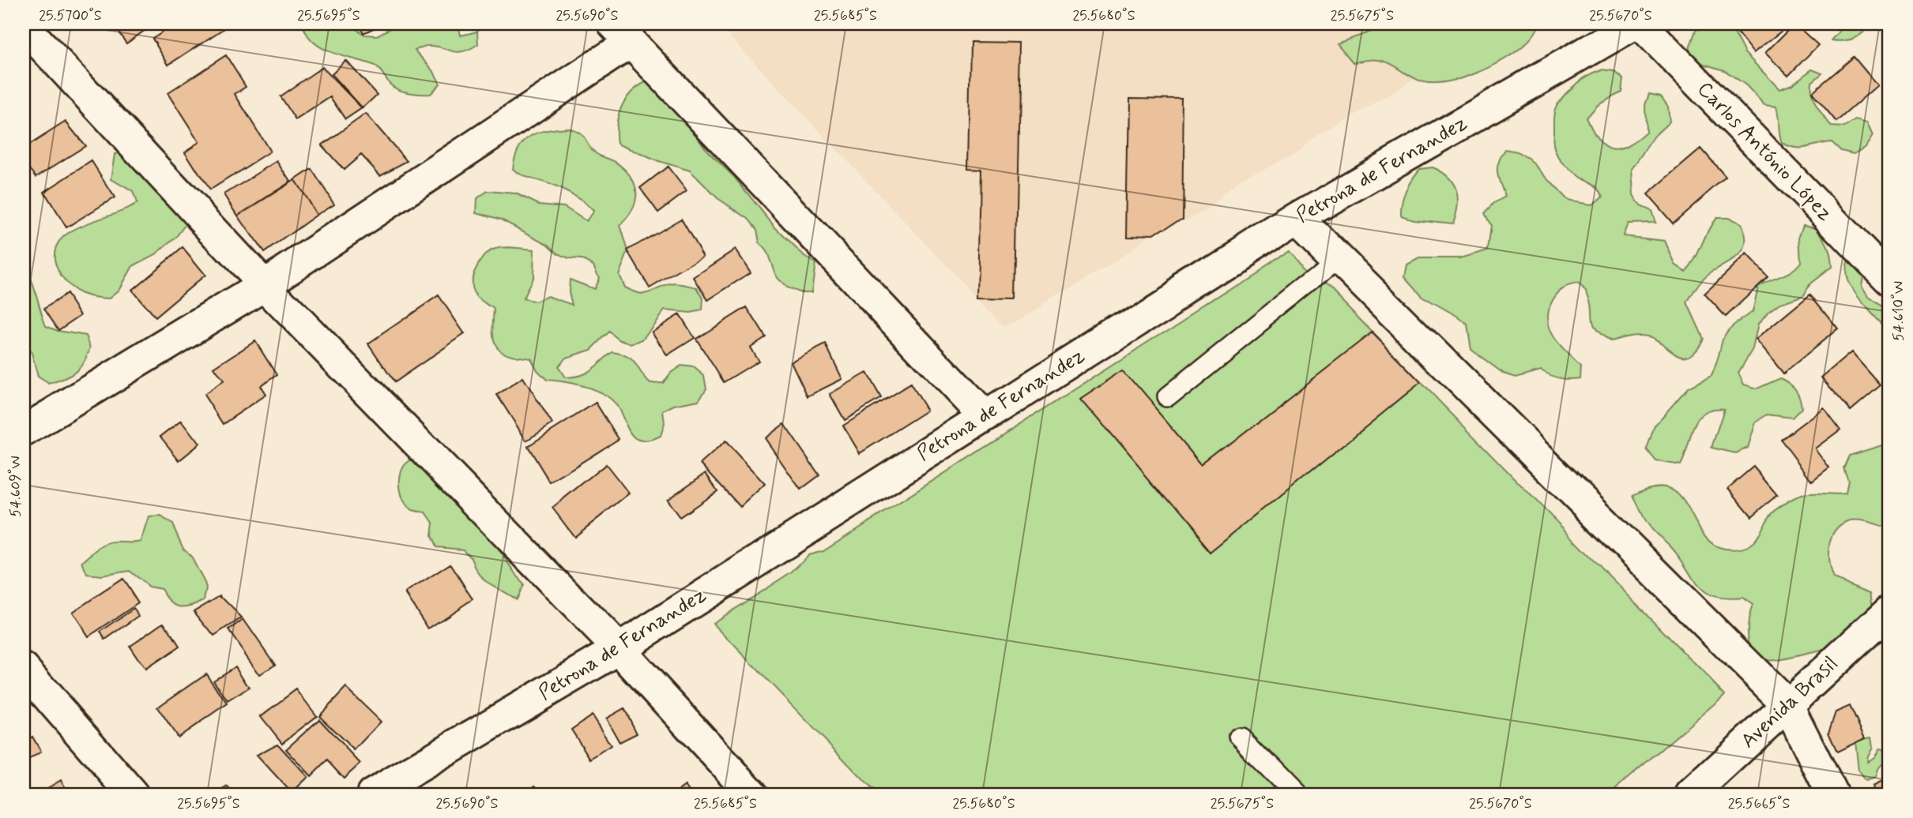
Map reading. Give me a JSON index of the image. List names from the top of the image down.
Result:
{
  "streets": {
    "street": ["Carlos António López", "Petrona de Fernandez", "Avenida Brasil"]
  },
  "coordinates": [
    "25.5700°S",
    "25.5695°S",
    "25.5690°S",
    "25.5685°S",
    "25.5680°S",
    "25.5675°S",
    "25.5670°S",
    "54.610°W",
    "54.609°W",
    "25.5665°S"
  ]
}
